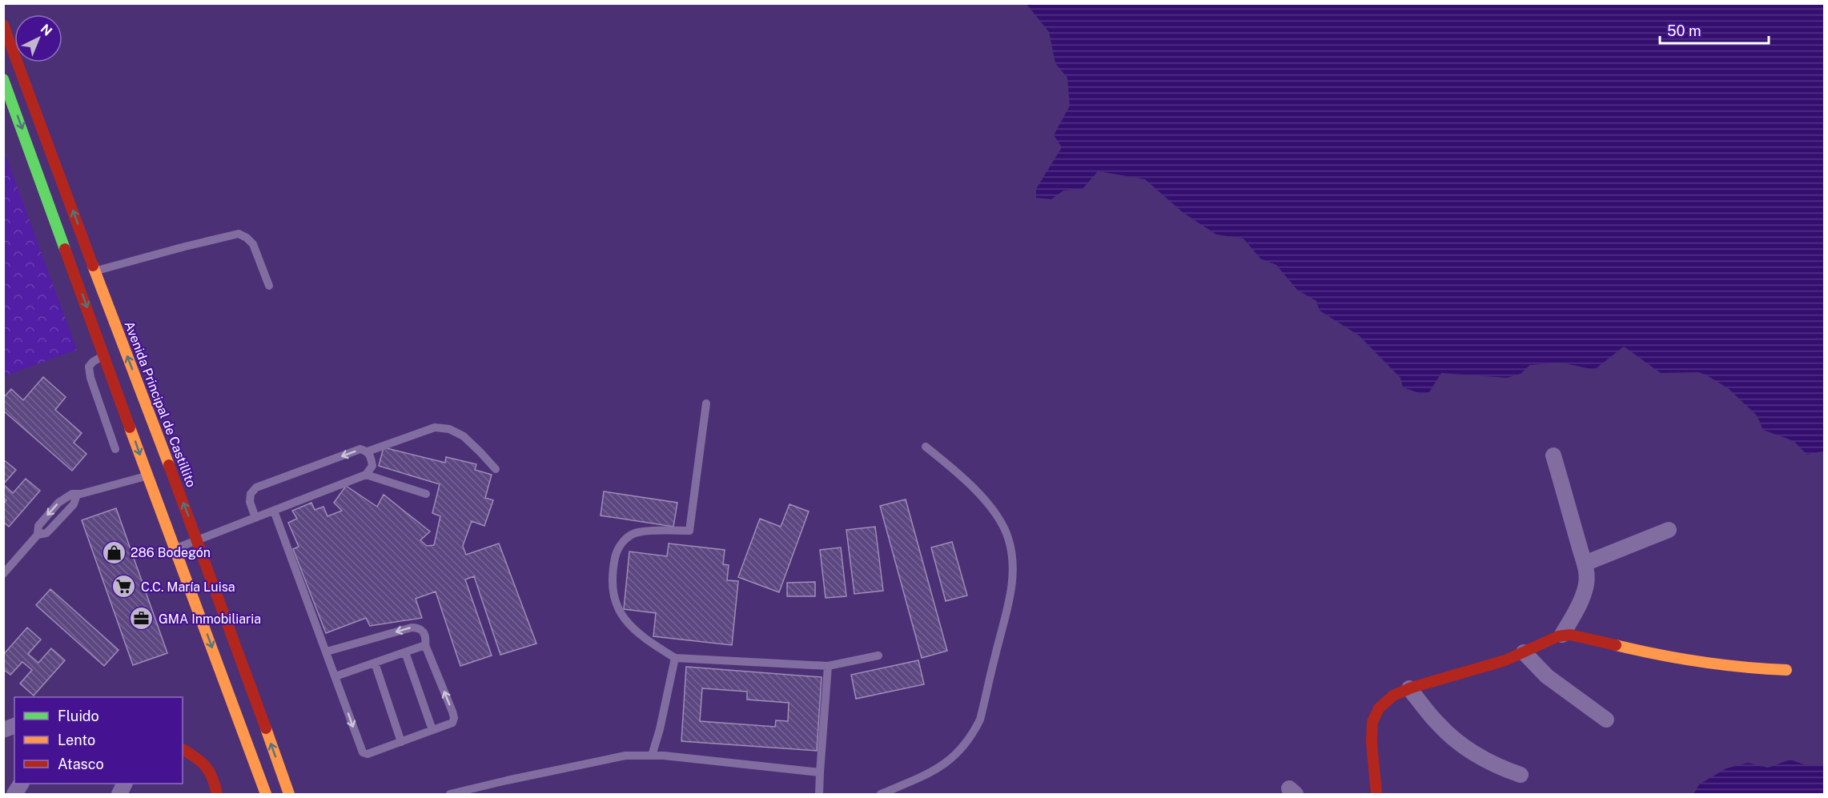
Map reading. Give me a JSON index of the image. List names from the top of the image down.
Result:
{
  "streets": {
    "main road": ["Avenida Principal de Castillito"]
  },
  "places": {
    "shop": ["286 Bodegón"],
    "supermarket": ["C.C. María Luisa"],
    "office": ["GMA Inmobiliaria"]
  },
  "legend": ["Fluido", "Lento", "Atasco"],
  "scale_bar": "50 m",
  "north": "top right"
}
